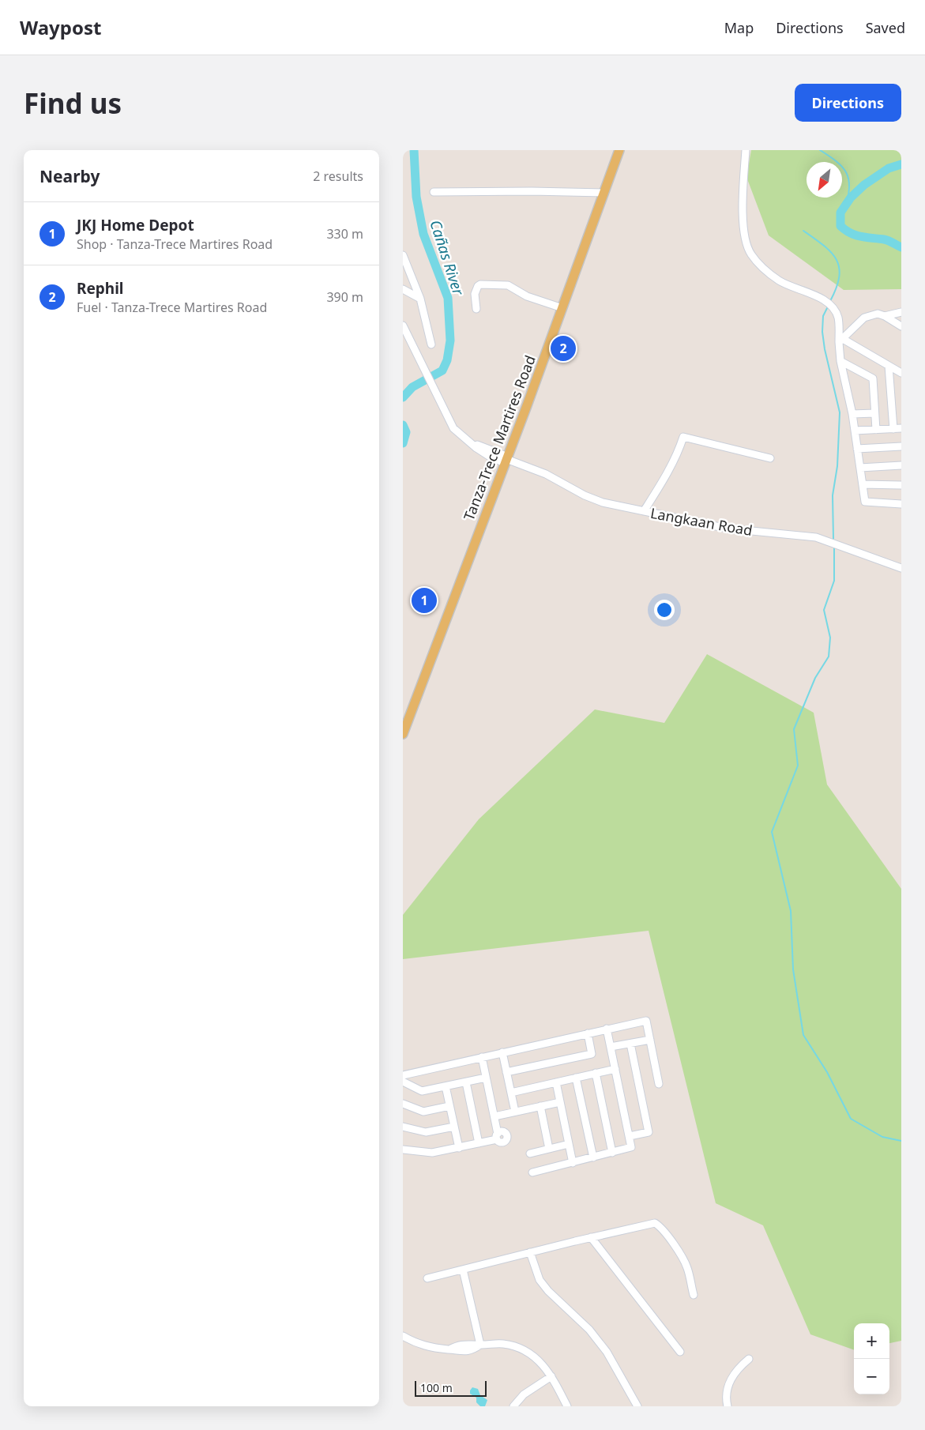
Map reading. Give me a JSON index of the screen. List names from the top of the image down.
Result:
{
  "streets": {
    "main road": ["Tanza-Trece Martires Road"],
    "street": ["Langkaan Road"]
  },
  "crossings": [
    ["Tanza-Trece Martires Road", "Langkaan Road"]
  ],
  "water": ["Cañas River"],
  "scale_bar": "100 m",
  "north": "bottom left",
  "page": {
    "header": "Waypost",
    "nav": ["Map", "Directions", "Saved"],
    "buttons": "Directions",
    "title": "Find us",
    "heading": ["Nearby", "2 results"],
    "list": [
      {
        "mark": "1",
        "name": "JKJ Home Depot",
        "note": "Shop · Tanza-Trece Martires Road",
        "value": "330 m"
      },
      {
        "mark": "2",
        "name": "Rephil",
        "note": "Fuel · Tanza-Trece Martires Road",
        "value": "390 m"
      }
    ],
    "pins": ["2", "1"],
    "map_buttons": ["+", "−"],
    "scale": "100 m"
  }
}
